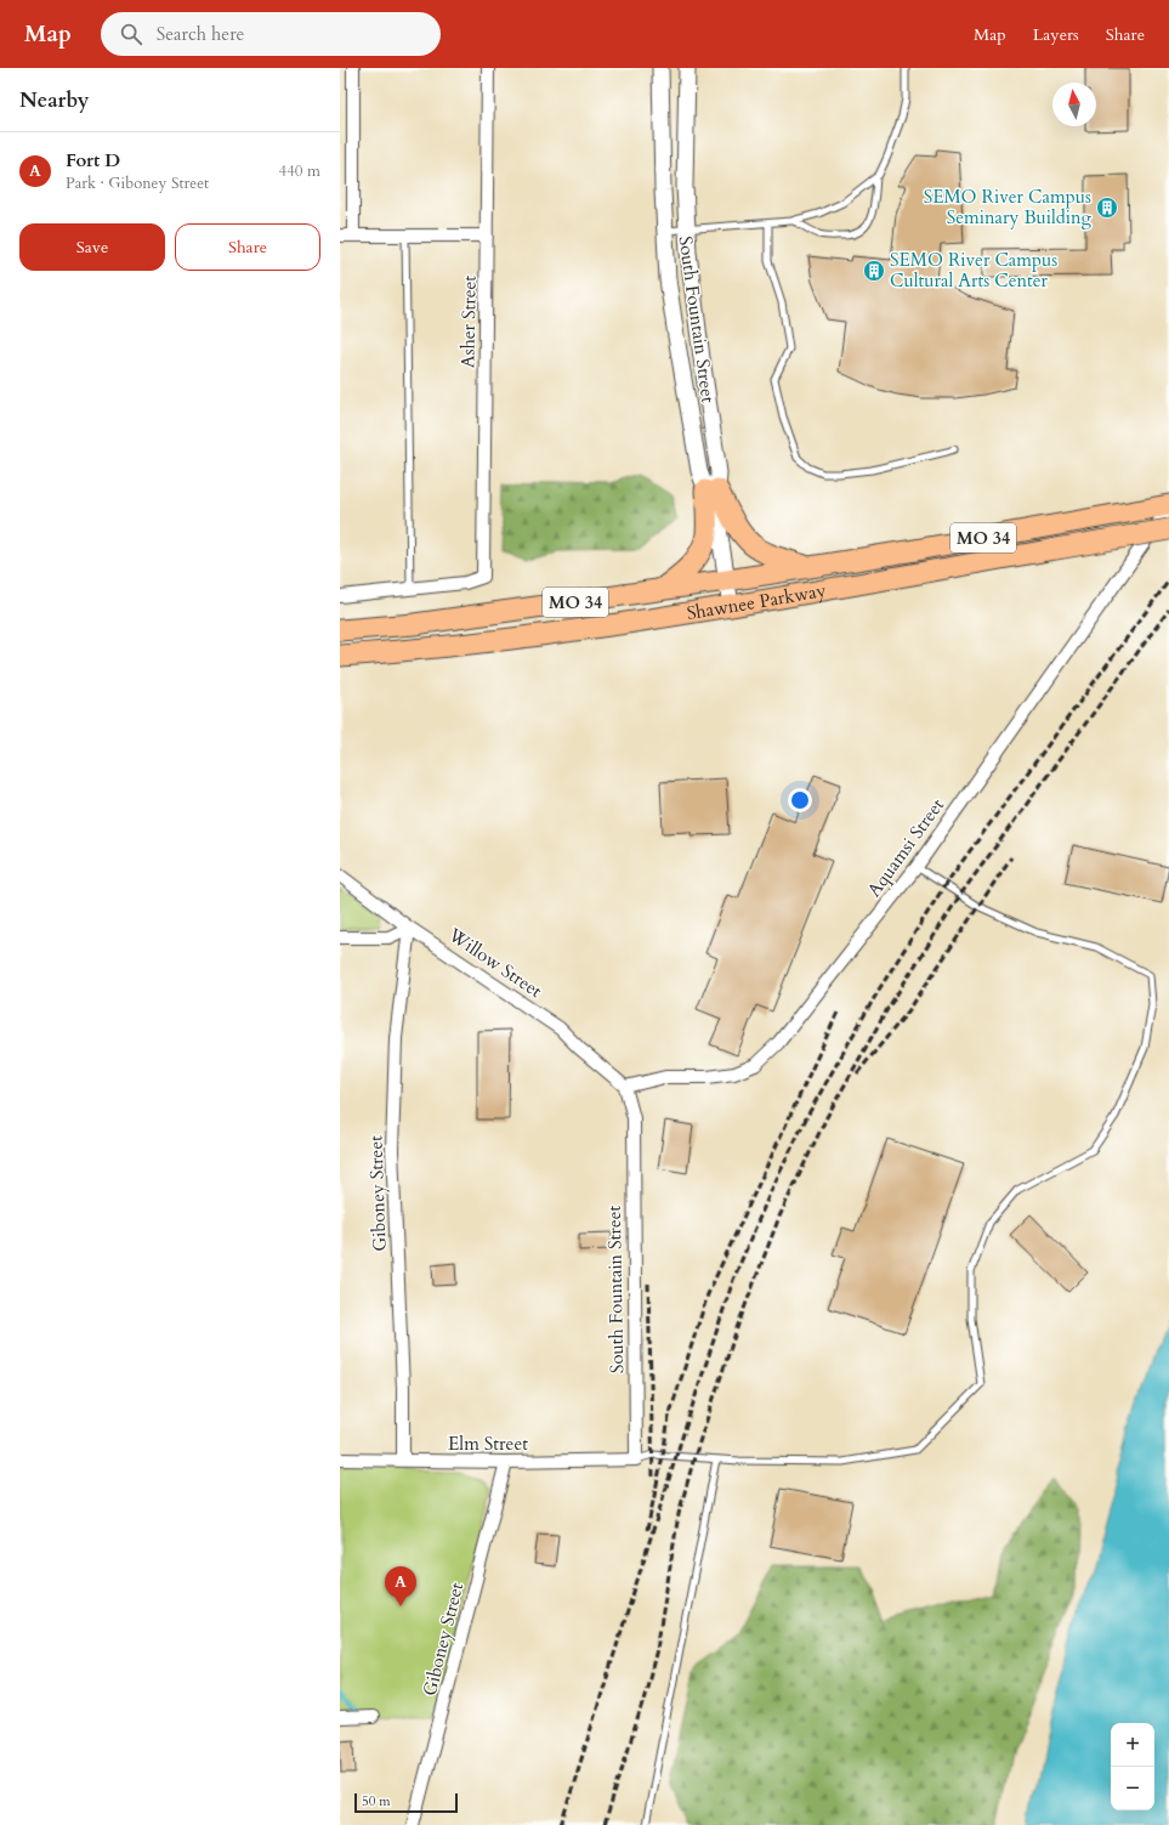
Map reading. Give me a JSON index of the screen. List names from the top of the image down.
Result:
{
  "streets": {
    "highway": ["MO 34", "Shawnee Parkway"],
    "street": [
      "South Fountain Street",
      "Asher Street",
      "Aquamsi Street",
      "Willow Street",
      "Giboney Street",
      "Elm Street"
    ]
  },
  "crossings": [
    ["South Fountain Street", "Shawnee Parkway"],
    ["South Fountain Street", "Aquamsi Street"],
    ["South Fountain Street", "Willow Street"],
    ["South Fountain Street", "Elm Street"],
    ["Shawnee Parkway", "Aquamsi Street"],
    ["Aquamsi Street", "Willow Street"],
    ["Willow Street", "Giboney Street"],
    ["Giboney Street", "Elm Street"]
  ],
  "places": {
    "building": ["SEMO River Campus Seminary Building", "SEMO River Campus Cultural Arts Center"]
  },
  "scale_bar": "50 m",
  "north": "top",
  "page": {
    "header": "Map",
    "search": "Search here",
    "nav": ["Map", "Layers", "Share"],
    "heading": "Nearby",
    "list": [
      {
        "mark": "A",
        "name": "Fort D",
        "note": "Park · Giboney Street",
        "value": "440 m"
      }
    ],
    "buttons": ["Save", "Share"],
    "pins": "A",
    "map_buttons": ["+", "−"],
    "scale": "50 m"
  }
}
